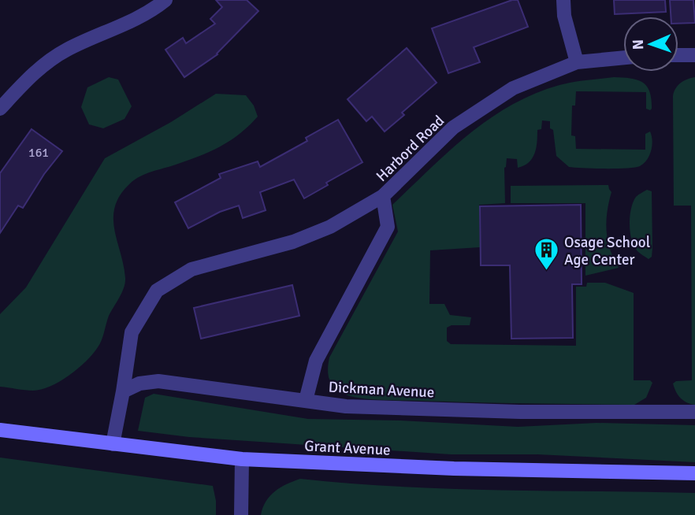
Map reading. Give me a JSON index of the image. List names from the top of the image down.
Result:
{
  "streets": {
    "main road": ["Grant Avenue"],
    "street": ["Harbord Road", "Dickman Avenue"]
  },
  "crossings": [
    ["Harbord Road", "Dickman Avenue"]
  ],
  "places": {
    "building": ["Osage School Age Center"]
  },
  "house_numbers": ["161"],
  "north": "left"
}
